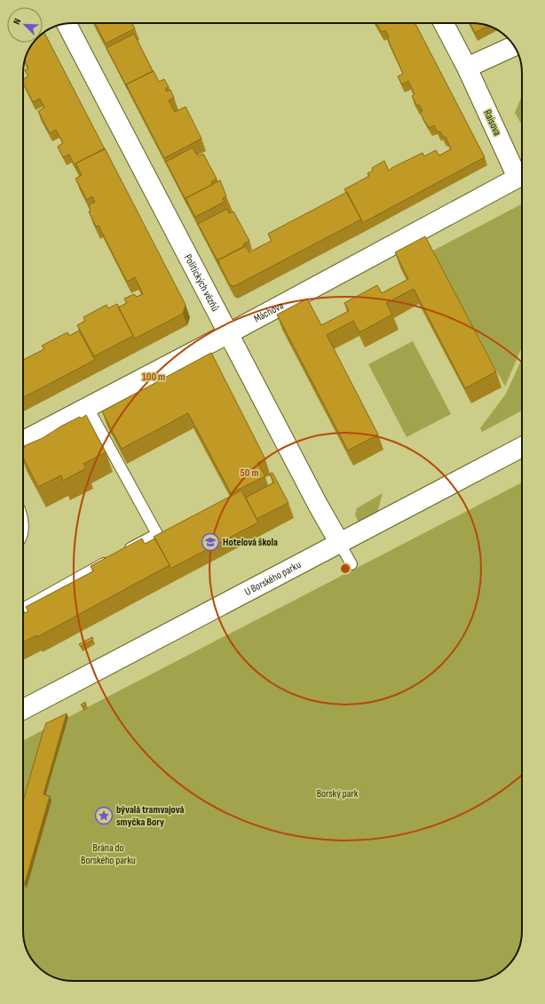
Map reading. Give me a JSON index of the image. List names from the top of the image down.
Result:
{
  "streets": {
    "street": [
      "Raisova",
      "Politických vězňů",
      "Máchova",
      "U Borského parku"
    ]
  },
  "crossings": [
    ["Raisova", "Máchova"],
    ["Politických vězňů", "Máchova"],
    ["Politických vězňů", "U Borského parku"]
  ],
  "parks": ["Borský park", "Brána do Borského parku"],
  "places": {
    "school or university": ["Hotelová škola"],
    "place": ["bývalá tramvajová smyčka Bory"]
  },
  "north": "top left",
  "rings": ["100 m", "50 m"]
}
